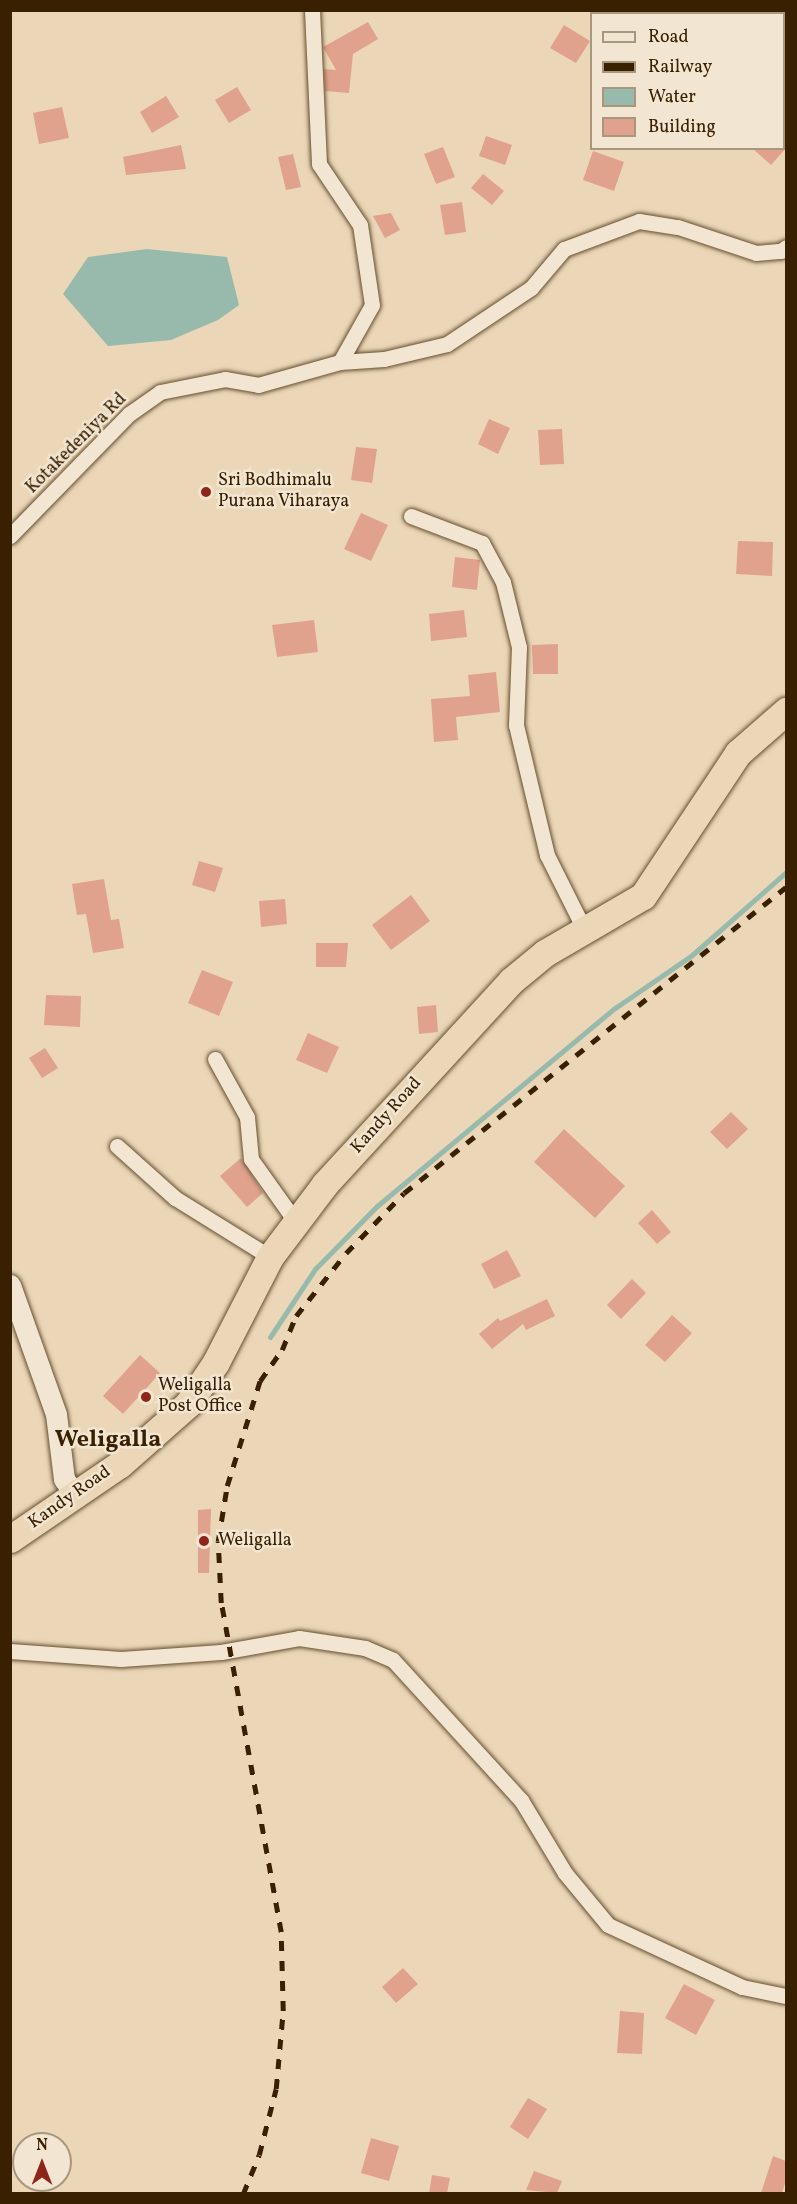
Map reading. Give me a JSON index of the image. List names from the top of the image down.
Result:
{
  "streets": {
    "highway": ["Kandy Road"],
    "street": ["Kotakedeniya Rd"]
  },
  "districts": ["Weligalla"],
  "places": ["Sri Bodhimalu Purana Viharaya", "Weligalla Post Office", "Weligalla"],
  "legend": [
    "Road",
    "Railway",
    "Water",
    "Building"
  ],
  "north": "top"
}
